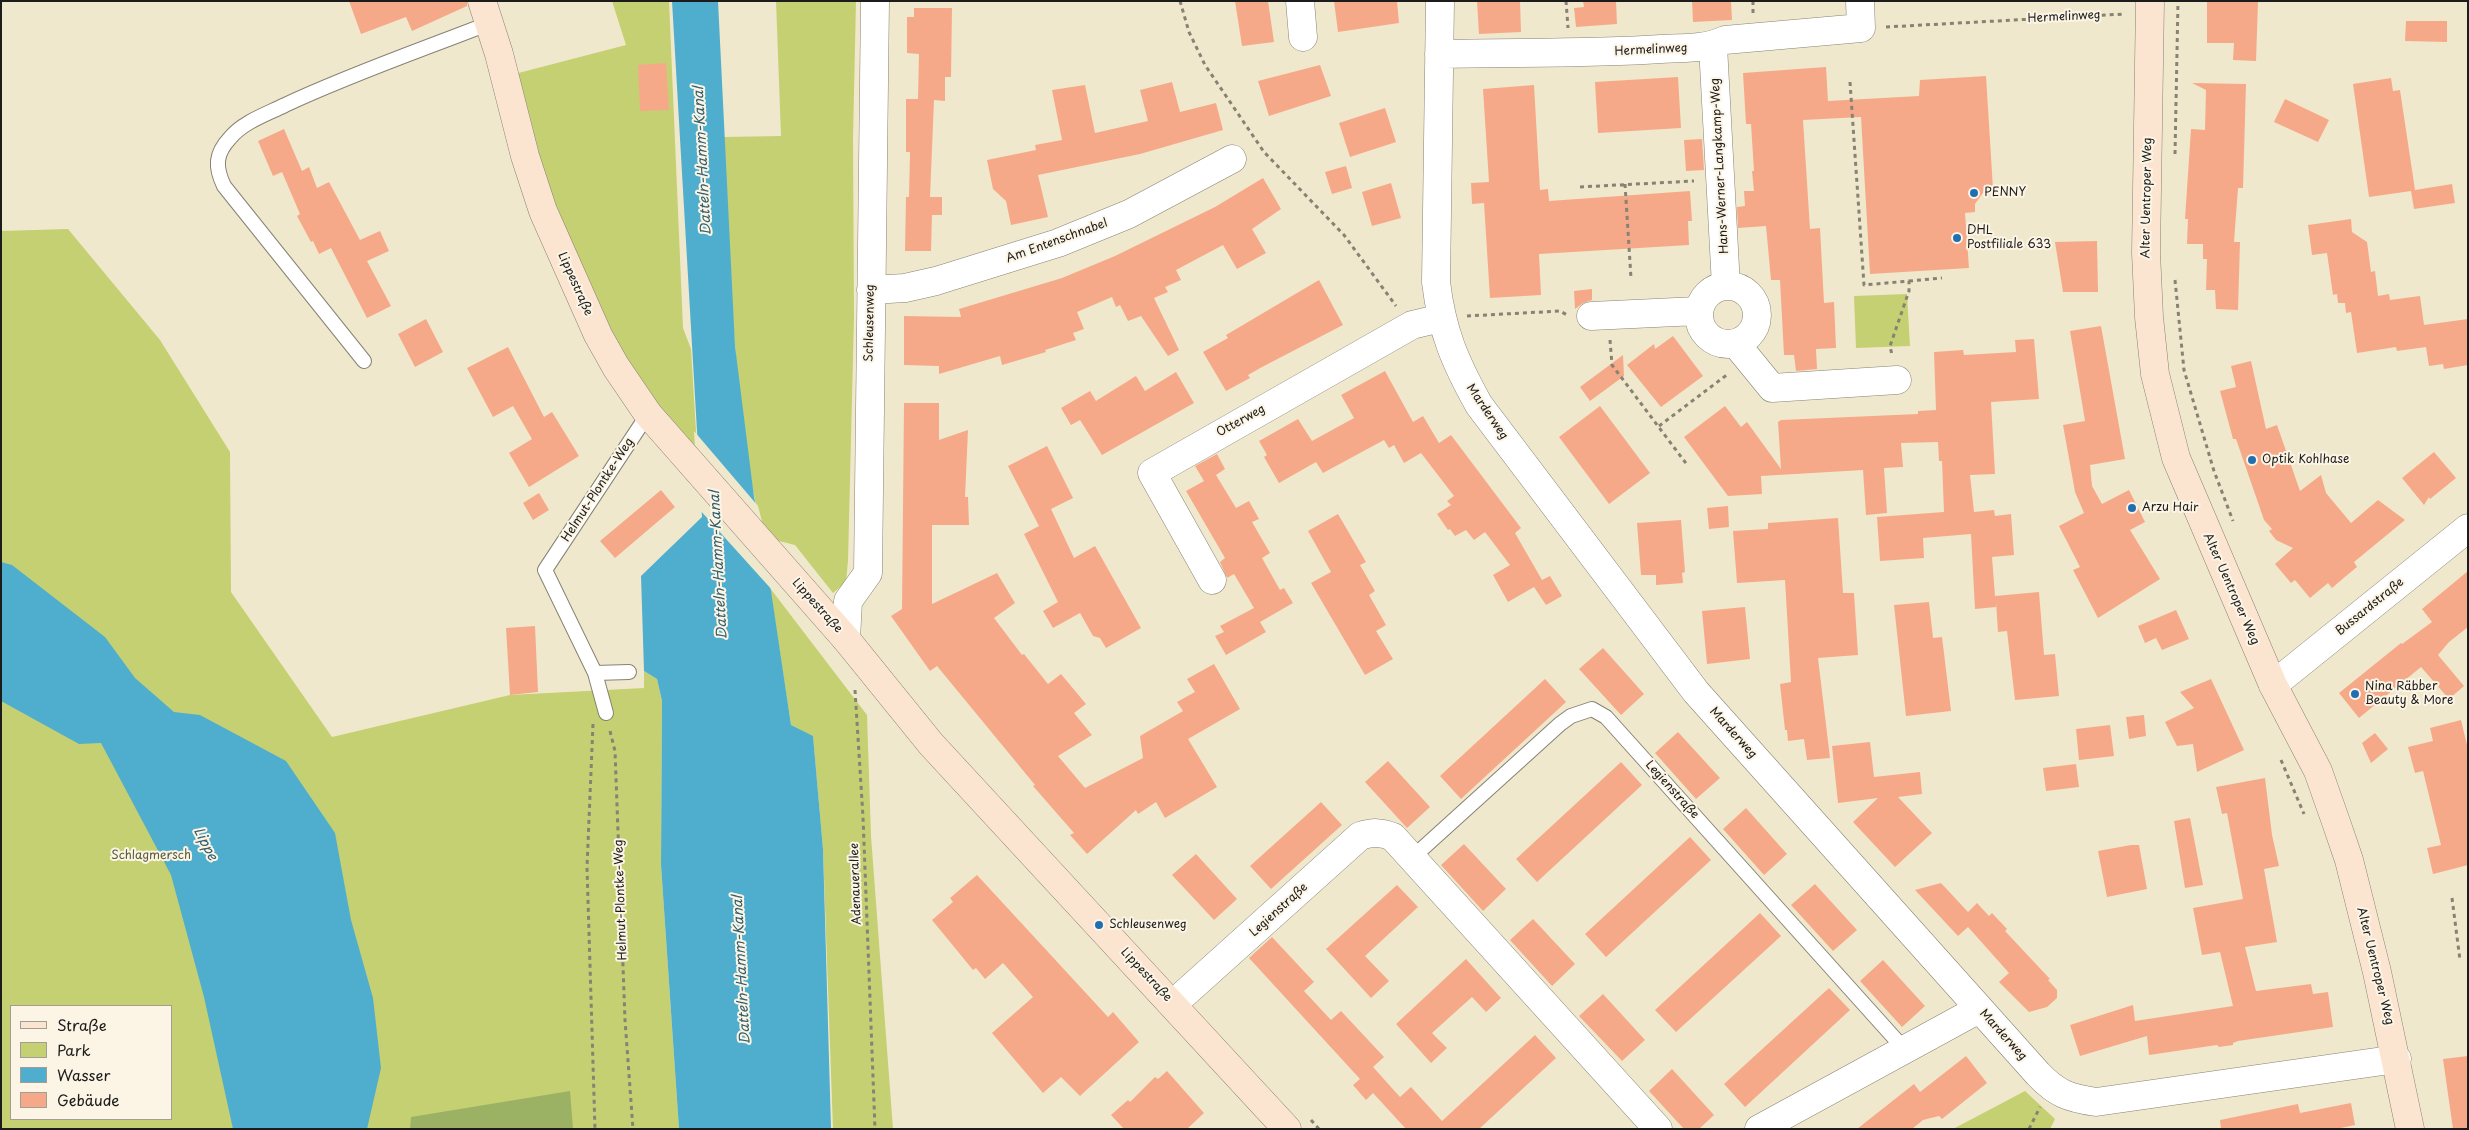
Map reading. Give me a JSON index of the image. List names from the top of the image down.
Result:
{
  "streets": {
    "main road": ["Alter Uentroper Weg", "Lippestraße"],
    "street": [
      "Hermelinweg",
      "Hans-Werner-Langkamp-Weg",
      "Am Entenschnabel",
      "Schleusenweg",
      "Marderweg",
      "Otterweg",
      "Bussardstraße",
      "Legienstraße"
    ],
    "lane": ["Helmut-Plontke-Weg"],
    "path": ["Adenauerallee"]
  },
  "crossings": [
    ["Hermelinweg", "Hans-Werner-Langkamp-Weg"],
    ["Hermelinweg", "Alter Uentroper Weg"],
    ["Hermelinweg", "Marderweg"],
    ["Alter Uentroper Weg", "Marderweg"],
    ["Alter Uentroper Weg", "Bussardstraße"],
    ["Am Entenschnabel", "Schleusenweg"],
    ["Lippestraße", "Schleusenweg"],
    ["Lippestraße", "Helmut-Plontke-Weg"],
    ["Lippestraße", "Legienstraße"],
    ["Marderweg", "Otterweg"]
  ],
  "water": ["Datteln-Hamm-Kanal", "Lippe"],
  "parks": ["Schlagmersch"],
  "places": [
    "PENNY",
    "DHL Postfiliale 633",
    "Optik Kohlhase",
    "Arzu Hair",
    "Nina Räbber Beauty & More",
    "Schleusenweg"
  ],
  "legend": [
    "Straße",
    "Park",
    "Wasser",
    "Gebäude"
  ]
}
